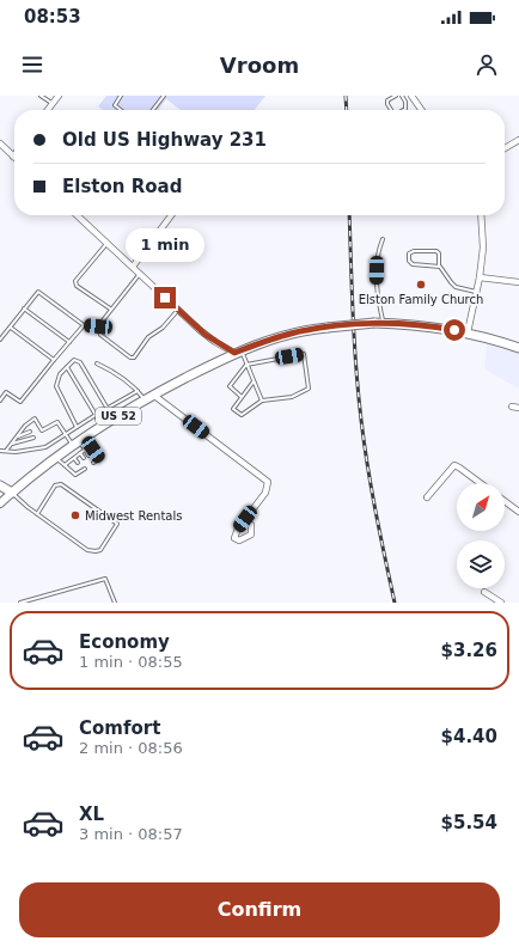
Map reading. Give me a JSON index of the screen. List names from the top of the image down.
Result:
{
  "streets": {
    "main road": ["US 52"]
  },
  "places": ["Elston Family Church", "Midwest Rentals"],
  "north": "top right",
  "page": {
    "status": "08:53",
    "header": "Vroom",
    "banner": ["Old US Highway 231", "Elston Road"],
    "bubble": "1 min",
    "list": [
      {
        "name": "Economy",
        "note": "1 min · 08:55",
        "value": "$3.26"
      },
      {
        "name": "Comfort",
        "note": "2 min · 08:56",
        "value": "$4.40"
      },
      {
        "name": "XL",
        "note": "3 min · 08:57",
        "value": "$5.54"
      }
    ],
    "buttons": "Confirm"
  }
}
